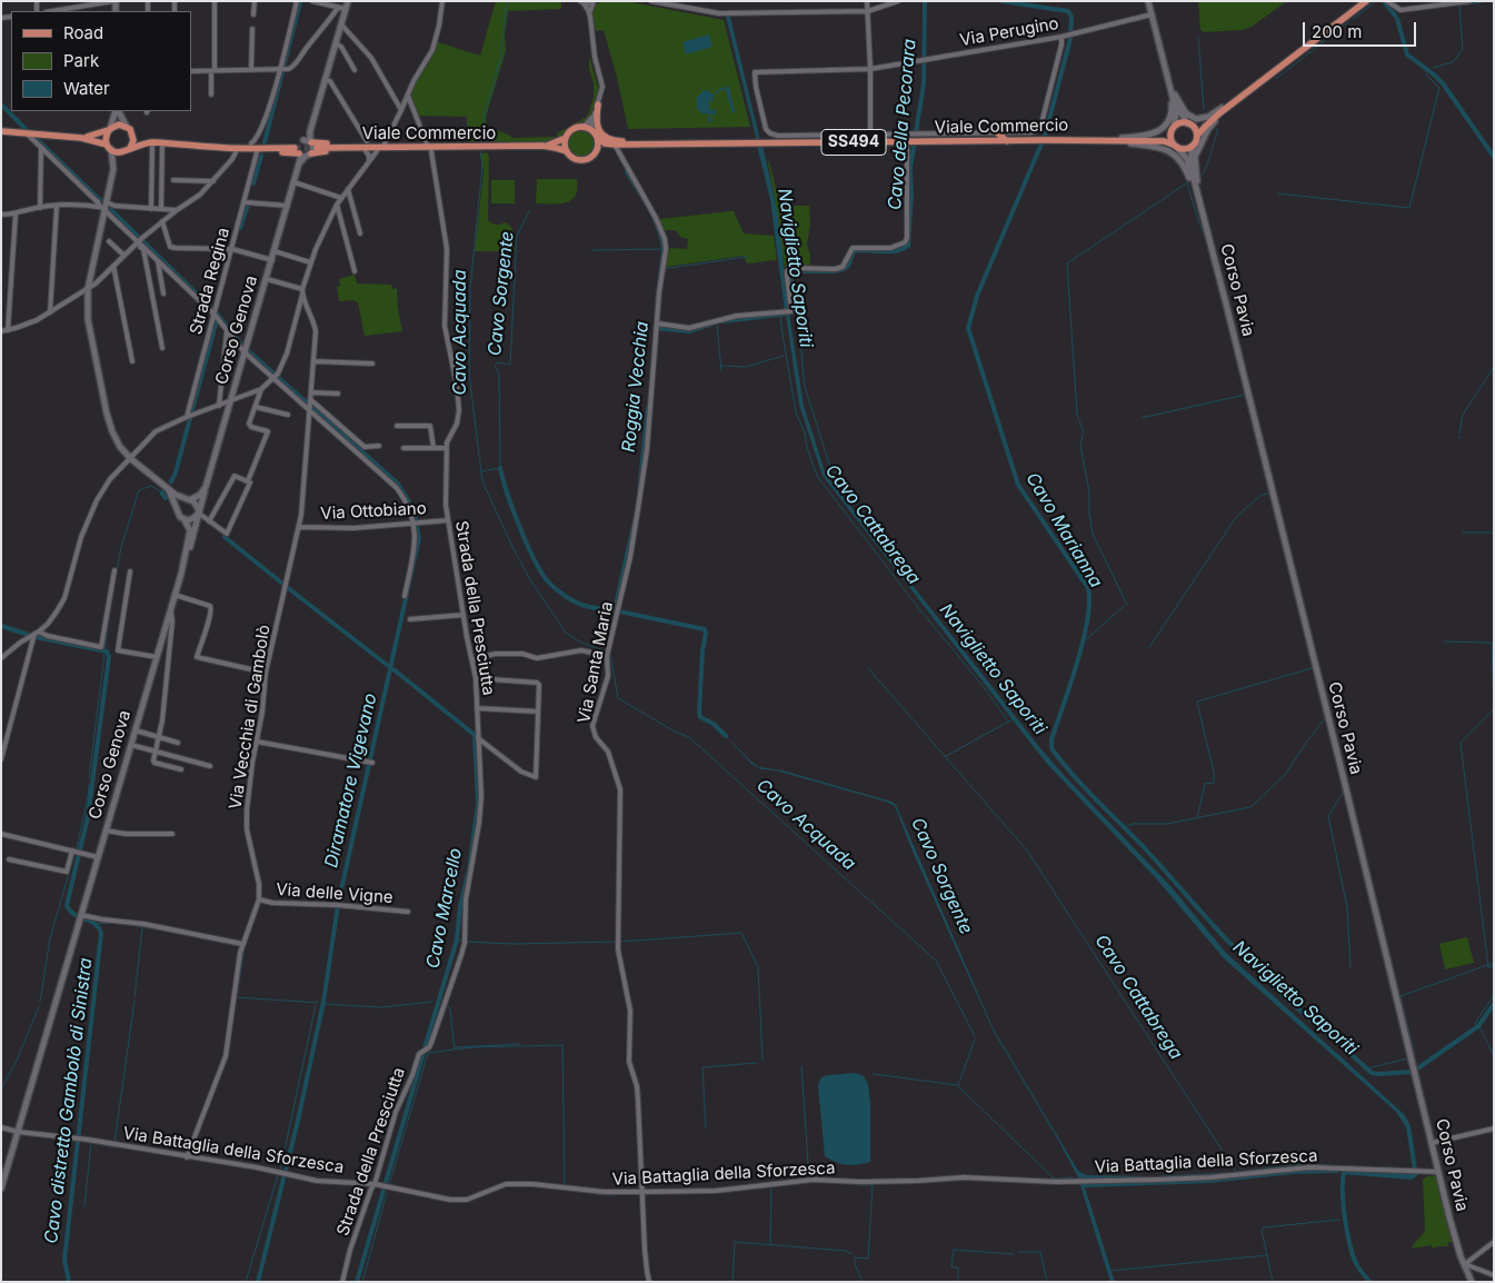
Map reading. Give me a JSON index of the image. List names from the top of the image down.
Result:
{
  "streets": {
    "main road": [
      "Viale Commercio",
      "SS494",
      "Corso Pavia",
      "Corso Genova"
    ],
    "street": [
      "Via Perugino",
      "Strada Regina",
      "Via Ottobiano",
      "Strada della Presciutta",
      "Via Santa Maria",
      "Via Vecchia di Gambolò",
      "Via delle Vigne",
      "Via Battaglia della Sforzesca"
    ]
  },
  "crossings": [
    ["Viale Commercio", "SS494"],
    ["Viale Commercio", "Corso Genova"],
    ["Viale Commercio", "Strada della Presciutta"],
    ["Viale Commercio", "Via Santa Maria"],
    ["SS494", "Corso Genova"],
    ["Corso Pavia", "Via Battaglia della Sforzesca"],
    ["Corso Genova", "Via Battaglia della Sforzesca"],
    ["Via Ottobiano", "Strada della Presciutta"],
    ["Via Ottobiano", "Via Vecchia di Gambolò"],
    ["Strada della Presciutta", "Via Battaglia della Sforzesca"],
    ["Via Santa Maria", "Via Battaglia della Sforzesca"],
    ["Via Vecchia di Gambolò", "Via delle Vigne"],
    ["Via Vecchia di Gambolò", "Via Battaglia della Sforzesca"]
  ],
  "water": [
    "Cavo della Pecorara",
    "Naviglietto Saporiti",
    "Cavo Sorgente",
    "Cavo Acquada",
    "Roggia Vecchia",
    "Cavo Cattabrega",
    "Cavo Marianna",
    "Diramatore Vigevano",
    "Cavo Marcello",
    "Cavo distretto Gambolò di Sinistra"
  ],
  "legend": ["Road", "Park", "Water"],
  "scale_bar": "200 m"
}
